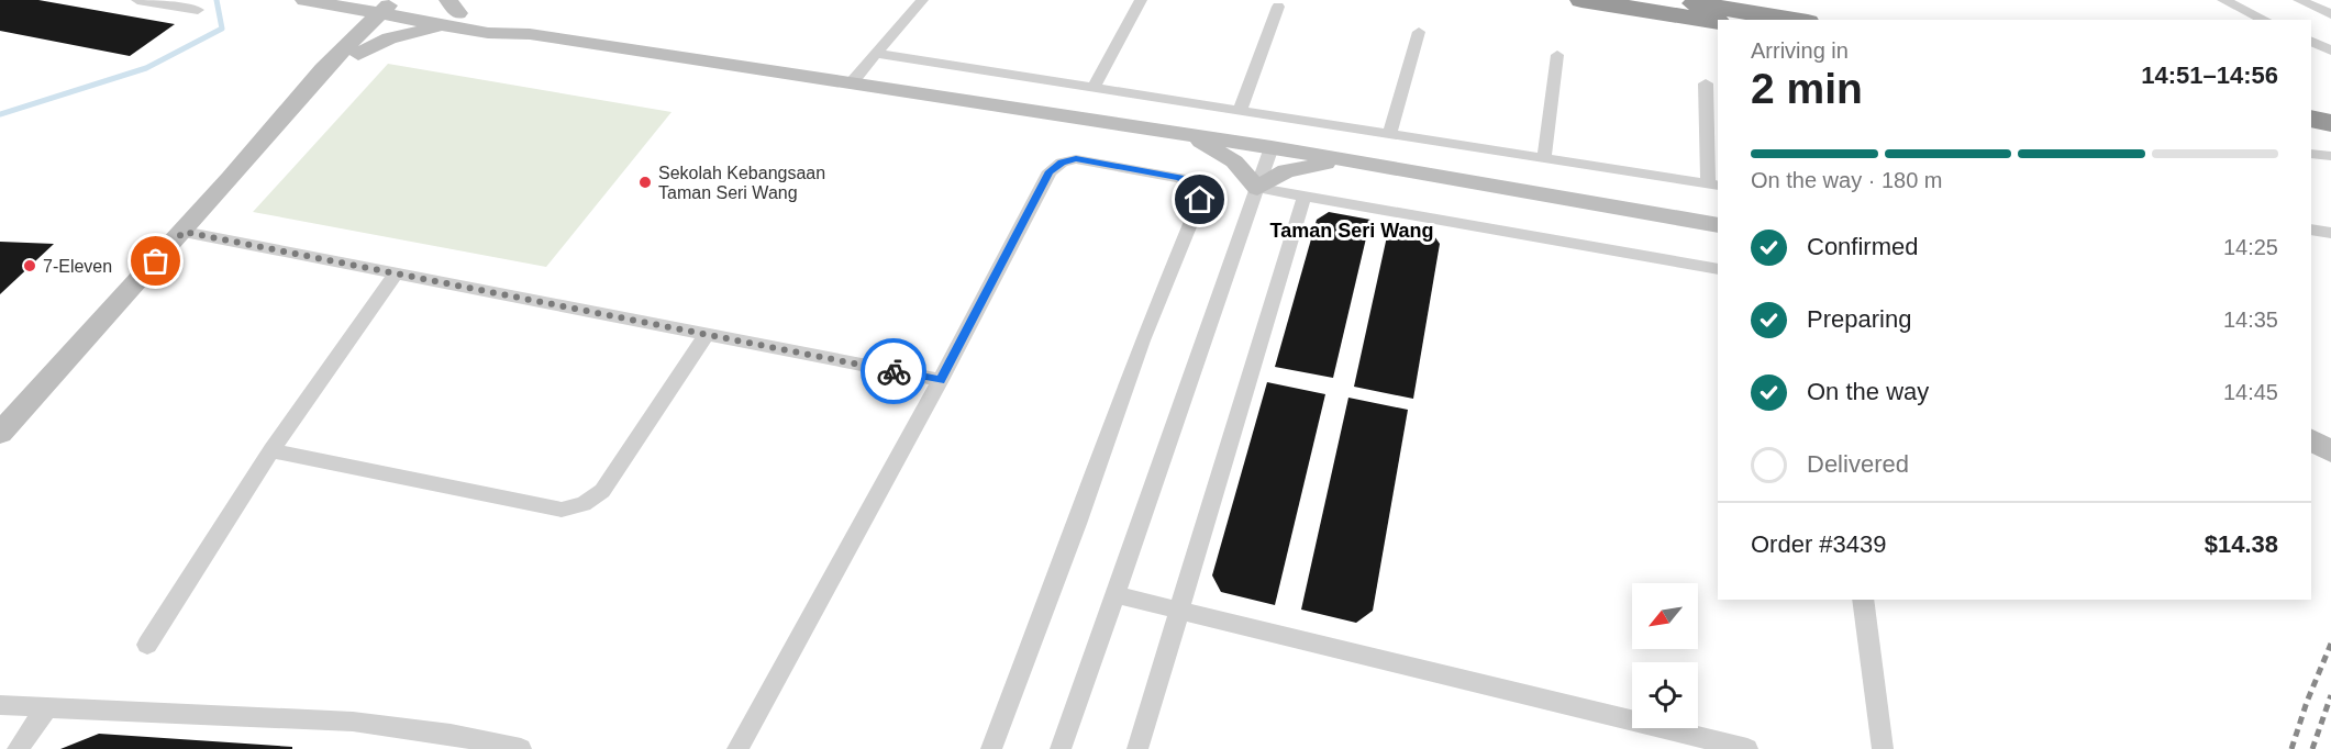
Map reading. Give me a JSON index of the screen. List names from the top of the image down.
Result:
{
  "districts": ["Taman Seri Wang"],
  "places": ["Sekolah Kebangsaan Taman Seri Wang", "7-Eleven"],
  "north": "bottom left",
  "page": {
    "heading": ["2 min", "Arriving in", "14:51–14:56"],
    "panel": ["Order #3439", "$14.38"],
    "bar": "On the way · 180 m",
    "list": [
      ["Confirmed", "14:25"],
      ["Preparing", "14:35"],
      ["On the way", "14:45"],
      "Delivered"
    ]
  }
}
